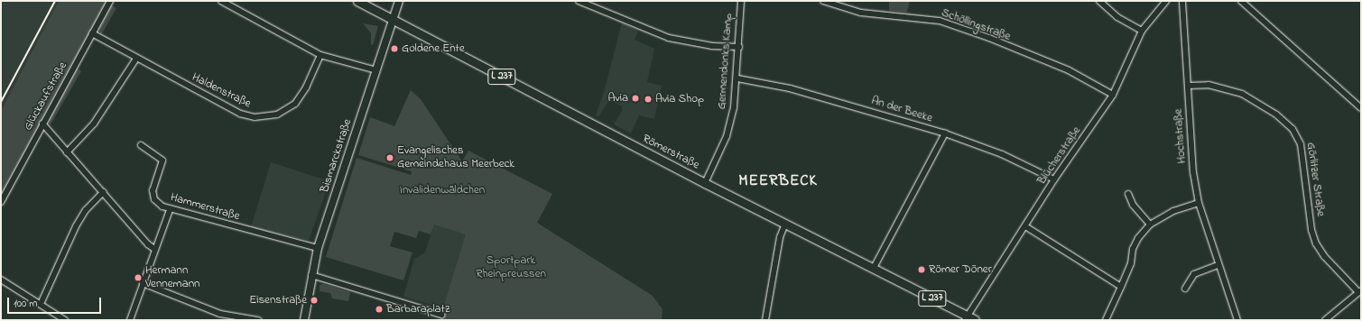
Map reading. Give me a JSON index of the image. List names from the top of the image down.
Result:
{
  "streets": {
    "main road": ["L 237", "Römerstraße", "Bismarckstraße"],
    "street": [
      "Schöllingstraße",
      "Germendonks Kamp",
      "Haldenstraße",
      "Glückaufstraße",
      "An der Beeke",
      "Hochstraße",
      "Blücherstraße",
      "Görlitzer Straße",
      "Hammerstraße"
    ]
  },
  "crossings": [
    ["Schöllingstraße", "Blücherstraße"],
    ["Germendonks Kamp", "An der Beeke"],
    ["Germendonks Kamp", "Römerstraße"],
    ["Haldenstraße", "Glückaufstraße"],
    ["An der Beeke", "Blücherstraße"],
    ["Hochstraße", "Görlitzer Straße"],
    ["Römerstraße", "Bismarckstraße"],
    ["Römerstraße", "Blücherstraße"],
    ["Bismarckstraße", "Hammerstraße"]
  ],
  "districts": ["MEERBECK"],
  "parks": ["Invalidenwäldchen", "Sportpark Rheinpreussen"],
  "places": [
    "Goldene Ente",
    "Avia",
    "Avia Shop",
    "Evangelisches Gemeindehaus Meerbeck",
    "Römer Döner",
    "Hermann Vennemann",
    "Eisenstraße",
    "Barbaraplatz"
  ],
  "scale_bar": "100 m"
}
